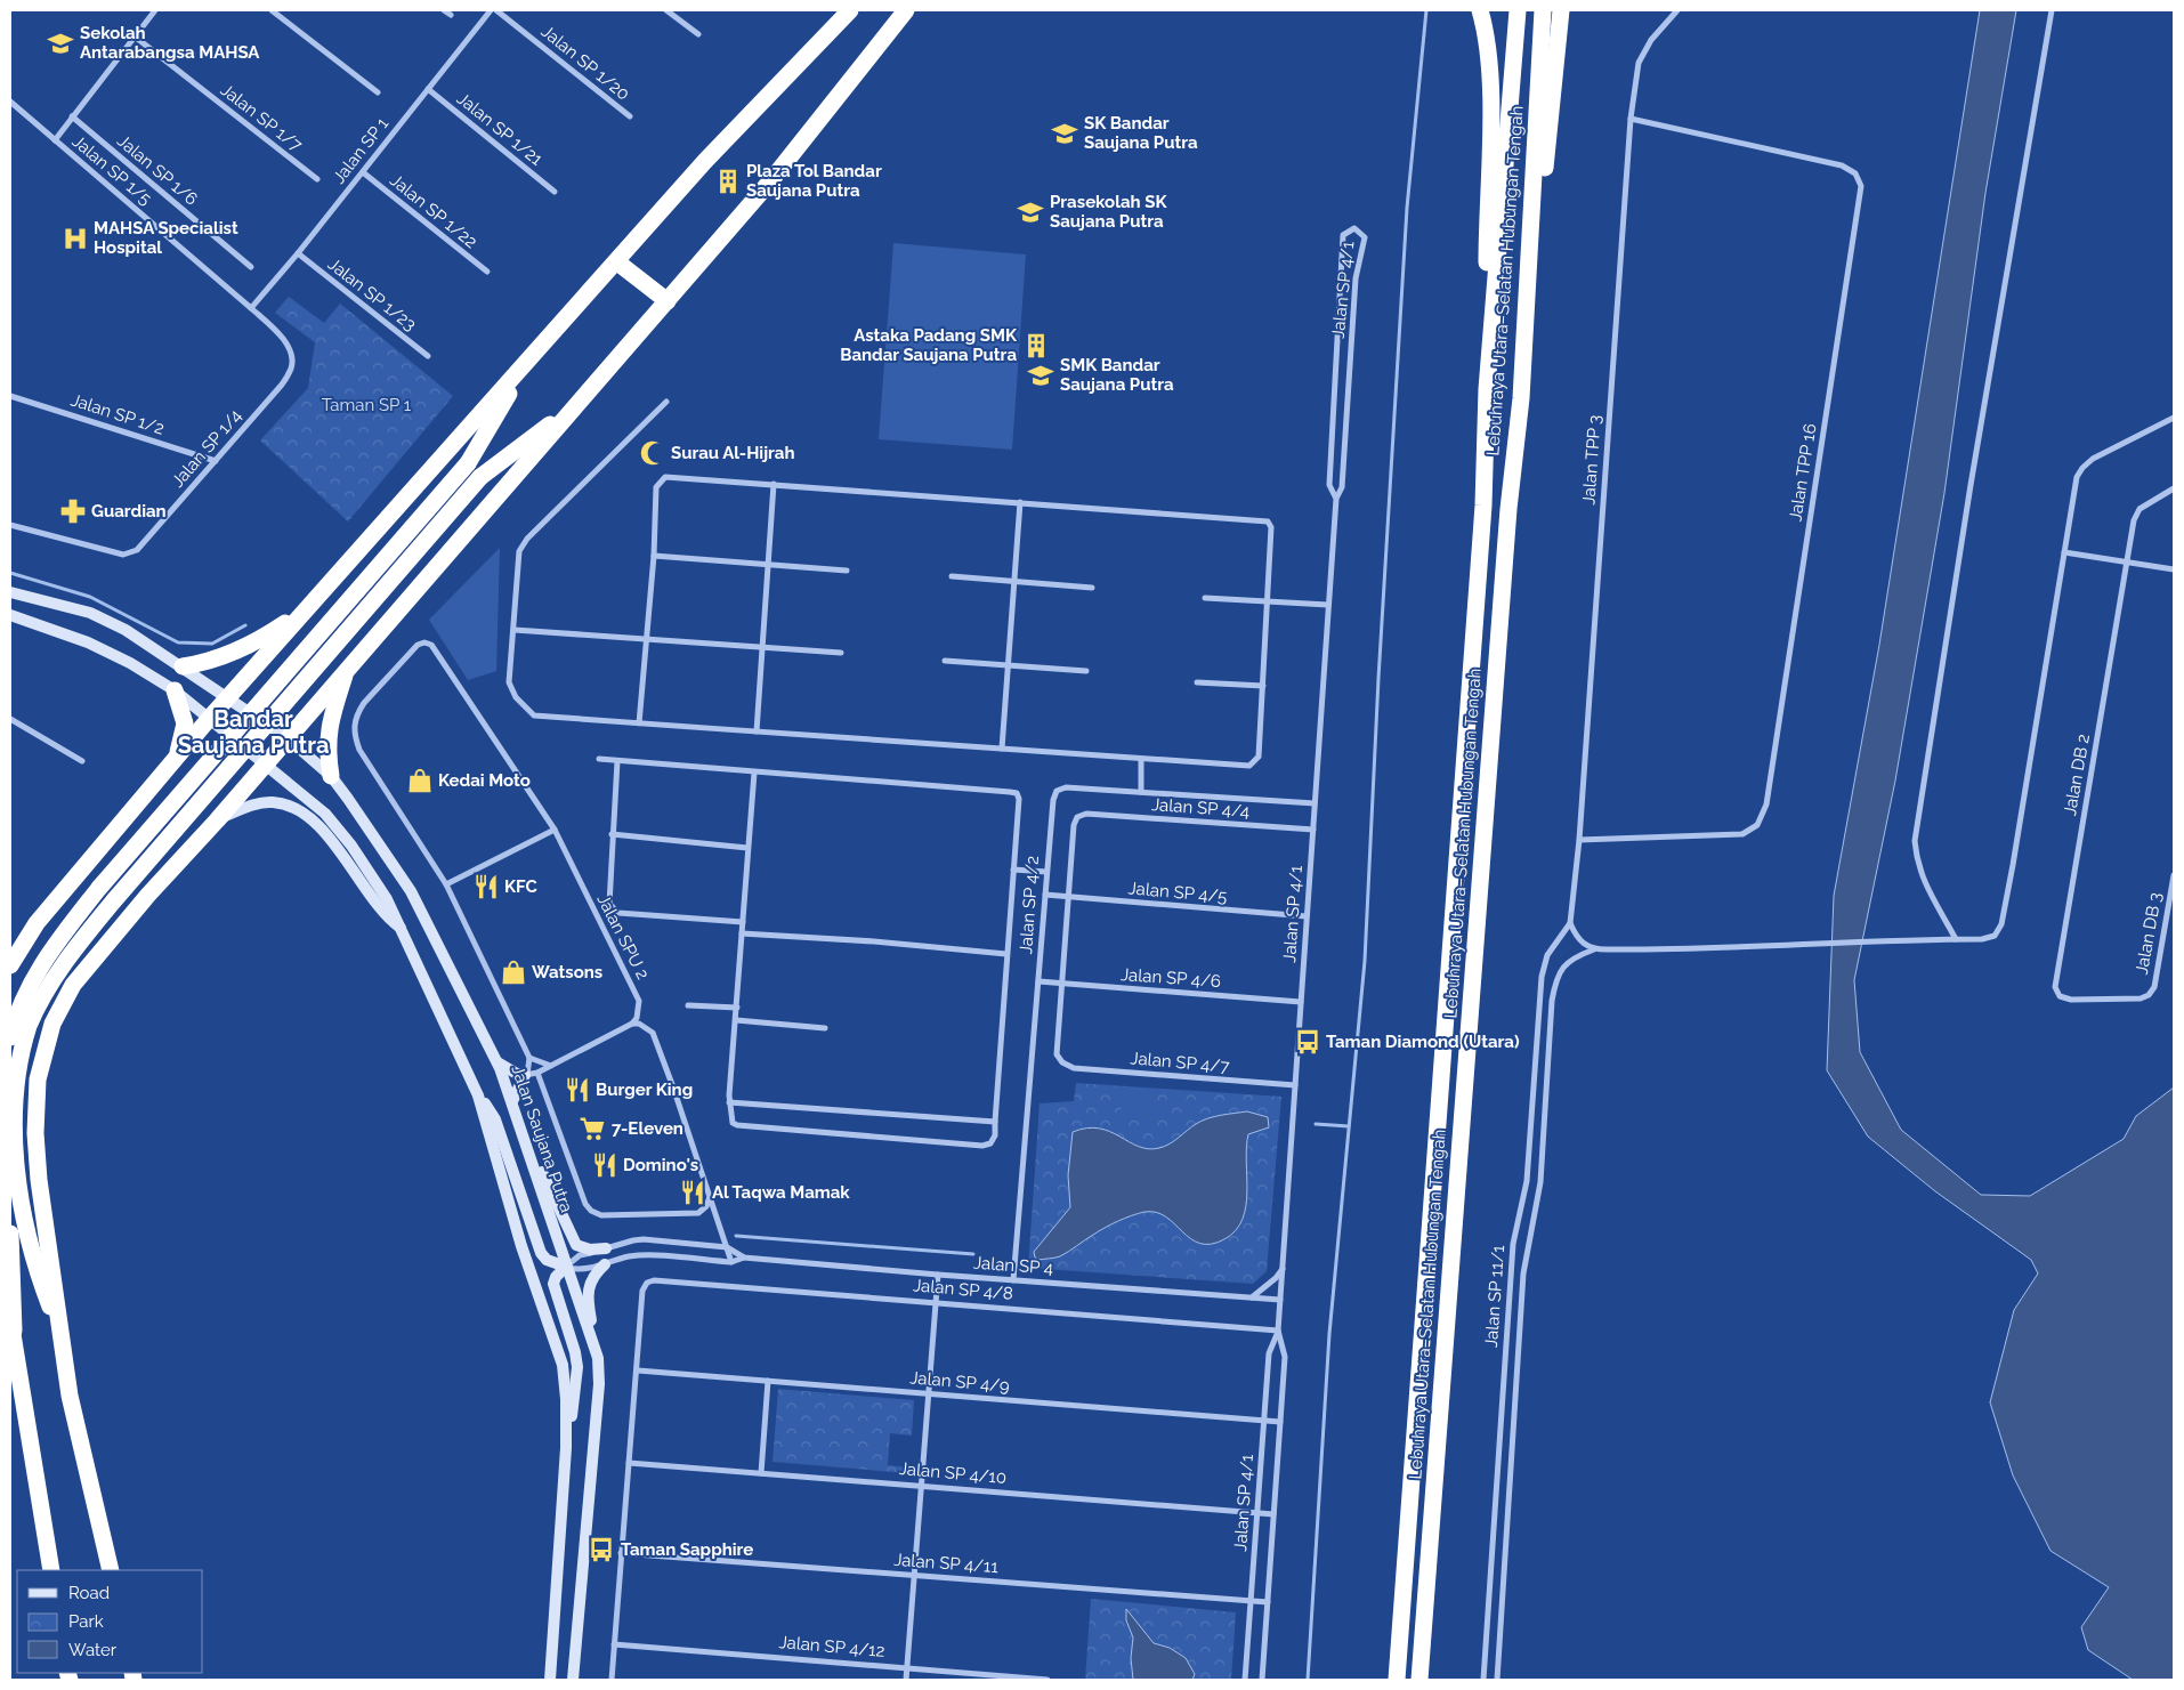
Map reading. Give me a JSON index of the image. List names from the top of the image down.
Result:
{
  "streets": {
    "highway": ["Lebuhraya Utara–Selatan Hubungan Tengah"],
    "main road": ["Jalan Saujana Putra"],
    "street": [
      "Jalan SP 1/20",
      "Jalan SP 1/7",
      "Jalan SP 1/21",
      "Jalan SP 1",
      "Jalan SP 1/5",
      "Jalan SP 1/6",
      "Jalan SP 1/22",
      "Jalan SP 4/1",
      "Jalan SP 1/23",
      "Jalan SP 1/2",
      "Jalan SP 1/4",
      "Jalan TPP 3",
      "Jalan TPP 16",
      "Jalan DB 2",
      "Jalan SP 4/4",
      "Jalan SP 4/5",
      "Jalan SP 4/2",
      "Jalan DB 3",
      "Jalan SPU 2",
      "Jalan SP 4/6",
      "Jalan SP 4/7",
      "Jalan SP 4",
      "Jalan SP 4/8",
      "Jalan SP 11/1",
      "Jalan SP 4/9",
      "Jalan SP 4/10",
      "Jalan SP 4/11",
      "Jalan SP 4/12"
    ]
  },
  "crossings": [
    ["Jalan SP 1/21", "Jalan SP 1"],
    ["Jalan SP 1", "Jalan SP 1/5"],
    ["Jalan SP 1", "Jalan SP 1/22"],
    ["Jalan SP 1", "Jalan SP 1/23"],
    ["Jalan SP 1/5", "Jalan SP 1/4"],
    ["Jalan SP 4/1", "Jalan SP 4/4"],
    ["Jalan SP 4/1", "Jalan SP 4/5"],
    ["Jalan SP 4/1", "Jalan SP 4/2"],
    ["Jalan SP 4/1", "Jalan SP 4/6"],
    ["Jalan SP 4/1", "Jalan SP 4/7"],
    ["Jalan SP 4/1", "Jalan SP 4"],
    ["Jalan SP 4/1", "Jalan SP 4/8"],
    ["Jalan SP 4/1", "Jalan SP 4/9"],
    ["Jalan SP 4/1", "Jalan SP 4/10"],
    ["Jalan SP 4/1", "Jalan SP 4/11"],
    ["Jalan SP 1/2", "Jalan SP 1/4"],
    ["Jalan TPP 3", "Jalan TPP 16"],
    ["Jalan TPP 3", "Jalan SP 11/1"],
    ["Jalan DB 2", "Jalan DB 3"],
    ["Jalan SP 4/4", "Jalan SP 4/5"],
    ["Jalan SP 4/5", "Jalan SP 4/2"],
    ["Jalan SP 4/2", "Jalan SP 4/6"],
    ["Jalan SP 4/2", "Jalan SP 4"],
    ["Jalan SP 4/6", "Jalan SP 4/7"],
    ["Jalan Saujana Putra", "Jalan SP 4"],
    ["Jalan SP 4/8", "Jalan SP 4/9"]
  ],
  "districts": ["Bandar Saujana Putra"],
  "parks": ["Taman SP 1"],
  "places": {
    "school or university": [
      "Sekolah Antarabangsa MAHSA",
      "SK Bandar Saujana Putra",
      "Prasekolah SK Saujana Putra",
      "SMK Bandar Saujana Putra"
    ],
    "building": ["Plaza Tol Bandar Saujana Putra", "Astaka Padang SMK Bandar Saujana Putra"],
    "hospital": ["MAHSA Specialist Hospital"],
    "mosque": ["Surau Al-Hijrah"],
    "pharmacy": ["Guardian"],
    "shop": ["Kedai Moto", "Watsons"],
    "restaurant": [
      "KFC",
      "Burger King",
      "Domino's",
      "Al Taqwa Mamak"
    ],
    "bus stop": ["Taman Diamond (Utara)", "Taman Sapphire"],
    "supermarket": ["7-Eleven"]
  },
  "legend": ["Road", "Park", "Water"]
}
